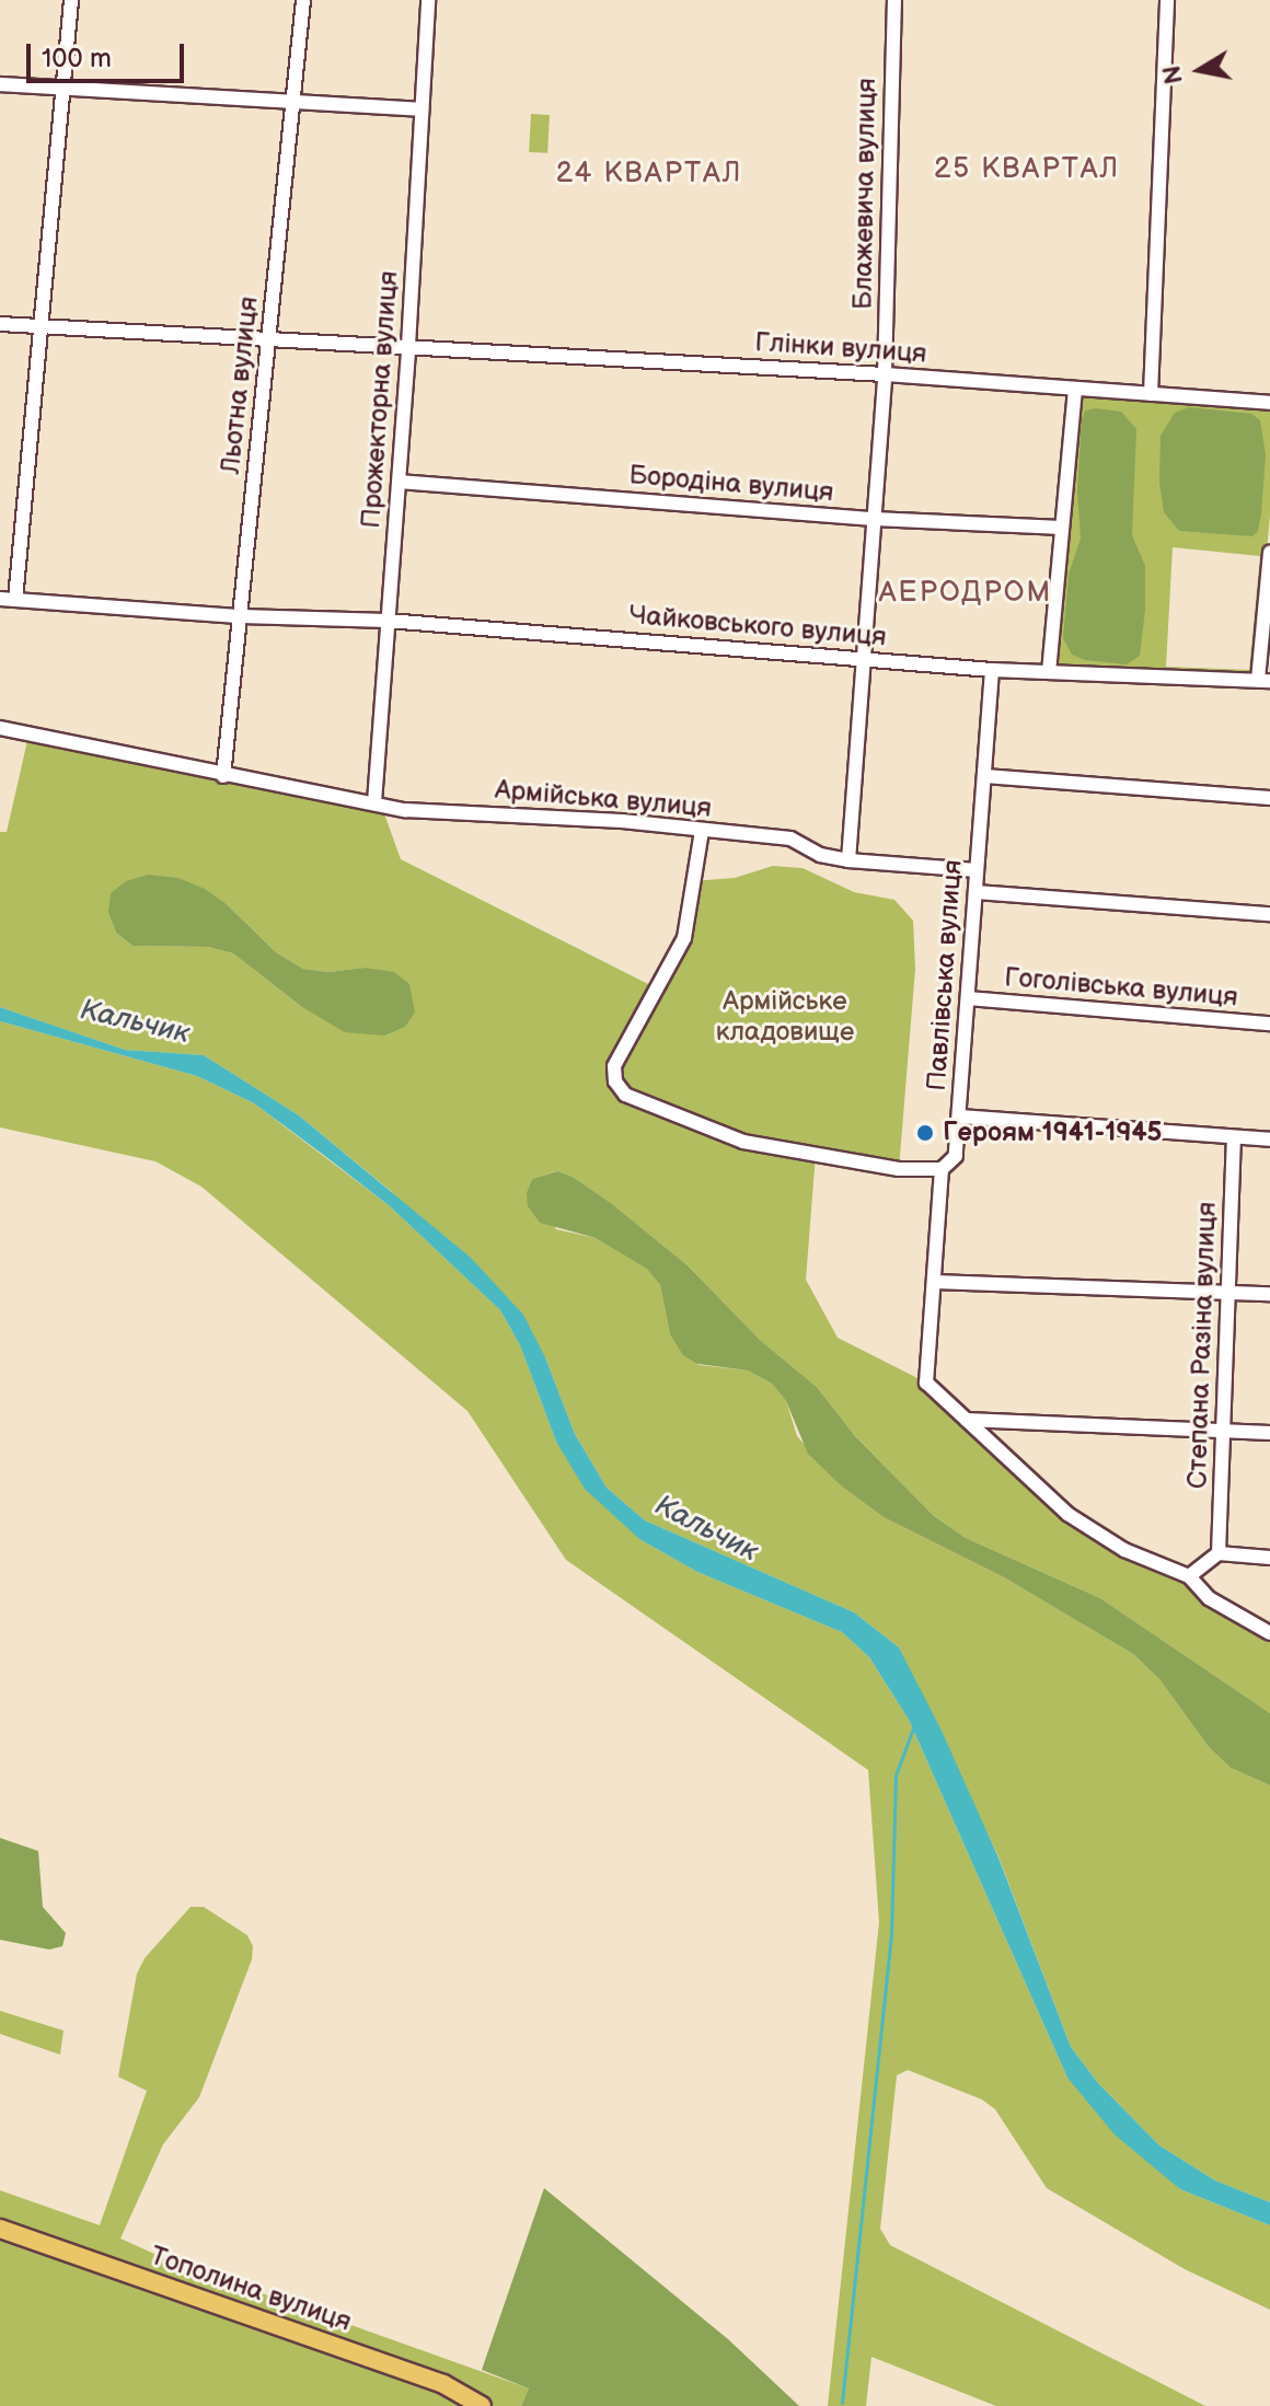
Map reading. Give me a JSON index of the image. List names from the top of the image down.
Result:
{
  "streets": {
    "main road": ["Тополина вулиця"],
    "street": [
      "Блажевича вулиця",
      "Глінки вулиця",
      "Льотна вулиця",
      "Прожекторна вулиця",
      "Бородіна вулиця",
      "Чайковського вулиця",
      "Армійська вулиця",
      "Павлівська вулиця",
      "Гоголівська вулиця",
      "Степана Разіна вулиця"
    ]
  },
  "crossings": [
    ["Блажевича вулиця", "Глінки вулиця"],
    ["Блажевича вулиця", "Бородіна вулиця"],
    ["Блажевича вулиця", "Чайковського вулиця"],
    ["Блажевича вулиця", "Армійська вулиця"],
    ["Глінки вулиця", "Льотна вулиця"],
    ["Глінки вулиця", "Прожекторна вулиця"],
    ["Льотна вулиця", "Чайковського вулиця"],
    ["Льотна вулиця", "Армійська вулиця"],
    ["Прожекторна вулиця", "Бородіна вулиця"],
    ["Прожекторна вулиця", "Чайковського вулиця"],
    ["Прожекторна вулиця", "Армійська вулиця"],
    ["Чайковського вулиця", "Павлівська вулиця"],
    ["Армійська вулиця", "Павлівська вулиця"],
    ["Павлівська вулиця", "Гоголівська вулиця"]
  ],
  "districts": ["25 КВАРТАЛ", "24 КВАРТАЛ", "АЕРОДРОМ"],
  "water": ["Кальчик"],
  "parks": ["Армійське кладовище"],
  "places": ["Героям 1941-1945"],
  "scale_bar": "100 m",
  "north": "left"
}
